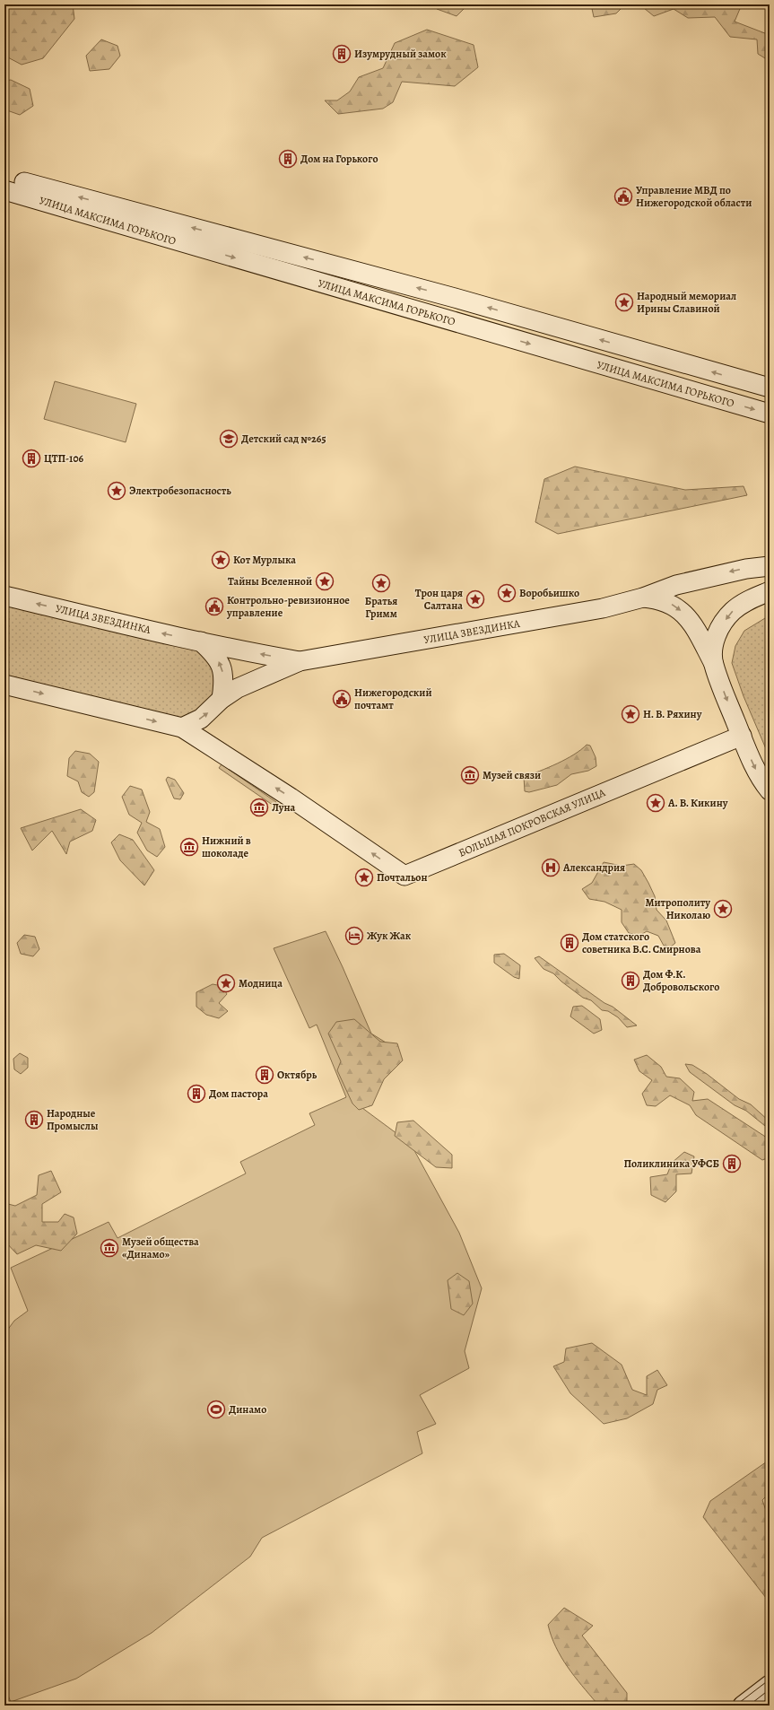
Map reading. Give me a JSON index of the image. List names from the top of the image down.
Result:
{
  "streets": {
    "street": ["УЛИЦА МАКСИМА ГОРЬКОГО", "УЛИЦА ЗВЕЗДИНКА", "БОЛЬШАЯ ПОКРОВСКАЯ УЛИЦА"]
  },
  "crossings": [
    ["УЛИЦА ЗВЕЗДИНКА", "БОЛЬШАЯ ПОКРОВСКАЯ УЛИЦА"]
  ],
  "one_way": ["БОЛЬШАЯ ПОКРОВСКАЯ УЛИЦА"],
  "places": {
    "building": [
      "Изумрудный замок",
      "Дом на Горького",
      "ЦТП-106",
      "Дом статского советника В.С. Смирнова",
      "Дом Ф.К. Добровольского",
      "Октябрь",
      "Дом пастора",
      "Народные Промыслы",
      "Поликлиника УФСБ"
    ],
    "public building": ["Управление МВД по Нижегородской области", "Контрольно-ревизионное управление", "Нижегородский почтамт"],
    "place": [
      "Народный мемориал Ирины Славиной",
      "Электробезопасность",
      "Кот Мурлыка",
      "Тайны Вселенной",
      "Братья Гримм",
      "Воробьишко",
      "Трон царя Салтана",
      "Н. В. Ряхину",
      "А. В. Кикину",
      "Почтальон",
      "Митрополиту Николаю",
      "Модница"
    ],
    "school or university": ["Детский сад №265"],
    "museum": [
      "Музей связи",
      "Луна",
      "Нижний в шоколаде",
      "Музей общества «Динамо»"
    ],
    "hospital": ["Александрия"],
    "hotel": ["Жук Жак"],
    "sports": ["Динамо"]
  }
}
